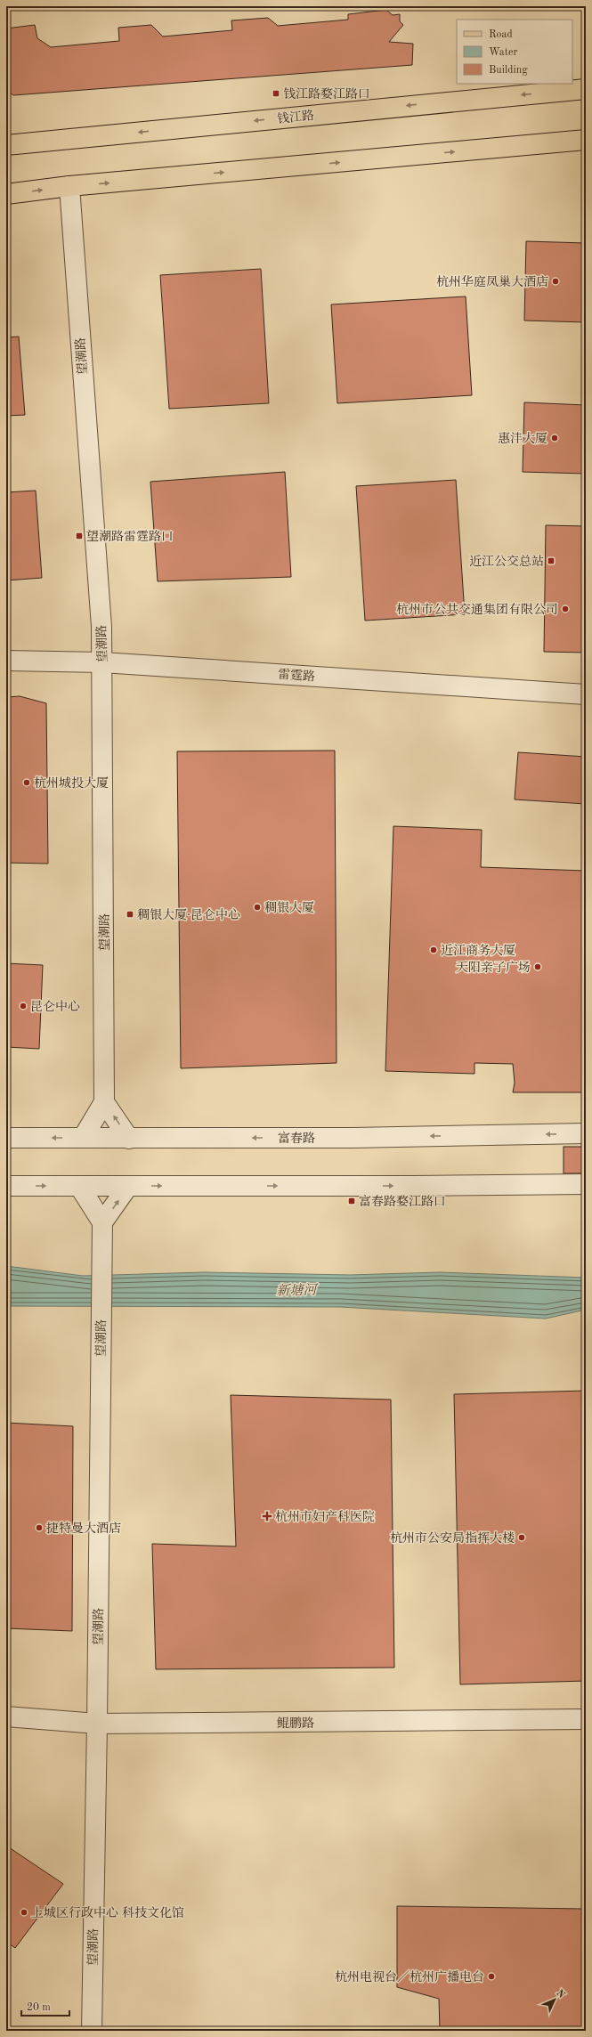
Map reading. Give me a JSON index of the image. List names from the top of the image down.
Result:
{
  "streets": {
    "main road": ["钱江路"],
    "street": [
      "望潮路",
      "雷霆路",
      "富春路",
      "鲲鹏路"
    ]
  },
  "crossings": [
    ["望潮路", "雷霆路"],
    ["望潮路", "鲲鹏路"]
  ],
  "water": ["新塘河"],
  "places": {
    "transit": [
      "钱江路婺江路口",
      "望潮路雷霆路口",
      "近江公交总站",
      "稠银大厦·昆仑中心",
      "富春路婺江路口"
    ],
    "other": [
      "杭州华庭凤巢大酒店",
      "惠沣大厦",
      "杭州市公共交通集团有限公司",
      "杭州城投大厦",
      "稠银大厦",
      "近江商务大厦",
      "天阳亲子广场",
      "昆仑中心",
      "捷特曼大酒店",
      "杭州市公安局指挥大楼",
      "上城区行政中心 科技文化馆",
      "杭州电视台／杭州广播电台"
    ],
    "health": ["杭州市妇产科医院"]
  },
  "legend": ["Road", "Water", "Building"],
  "scale_bar": "20 m",
  "north": "top right"
}
